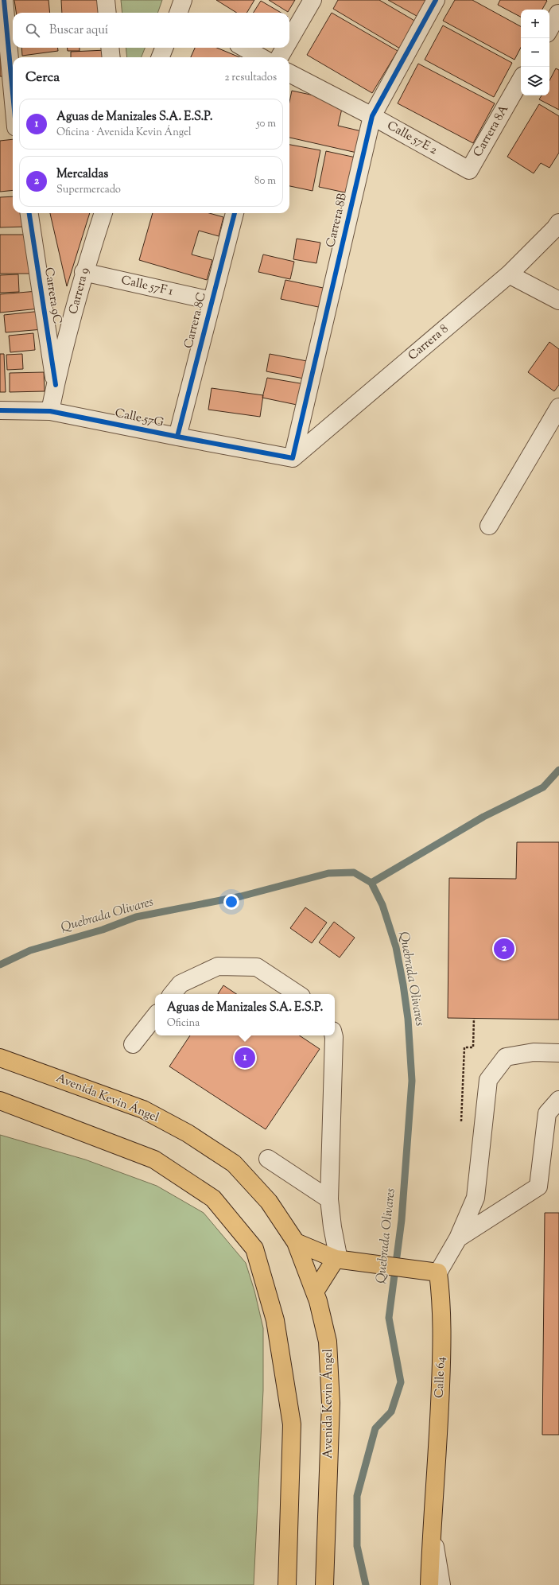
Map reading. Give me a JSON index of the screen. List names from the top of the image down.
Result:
{
  "streets": {
    "main road": ["Avenida Kevin Ángel", "Calle 64"],
    "street": [
      "Carrera 8A",
      "Calle 57E 2",
      "Carrera 8B",
      "Calle 57F 1",
      "Carrera 9",
      "Carrera 9C",
      "Carrera 8C",
      "Carrera 8",
      "Calle 57G"
    ]
  },
  "crossings": [
    ["Carrera 8A", "Calle 57E 2"],
    ["Calle 57E 2", "Carrera 8B"],
    ["Carrera 8B", "Carrera 8"],
    ["Carrera 8B", "Calle 57G"],
    ["Calle 57F 1", "Carrera 9"],
    ["Calle 57F 1", "Carrera 8C"],
    ["Carrera 9", "Carrera 9C"],
    ["Carrera 9", "Calle 57G"],
    ["Carrera 8C", "Calle 57G"],
    ["Carrera 8", "Calle 57G"]
  ],
  "water": ["Quebrada Olivares"],
  "page": {
    "map_buttons": ["+", "−"],
    "search": "Buscar aquí",
    "heading": ["Cerca", "2 resultados"],
    "list": [
      {
        "mark": "1",
        "name": "Aguas de Manizales S.A. E.S.P.",
        "note": "Oficina · Avenida Kevin Ángel",
        "value": "50 m"
      },
      {
        "mark": "2",
        "name": "Mercaldas",
        "note": "Supermercado",
        "value": "80 m"
      }
    ],
    "pins": ["2", "1"],
    "popup": ["Aguas de Manizales S.A. E.S.P.", "Oficina"]
  }
}
